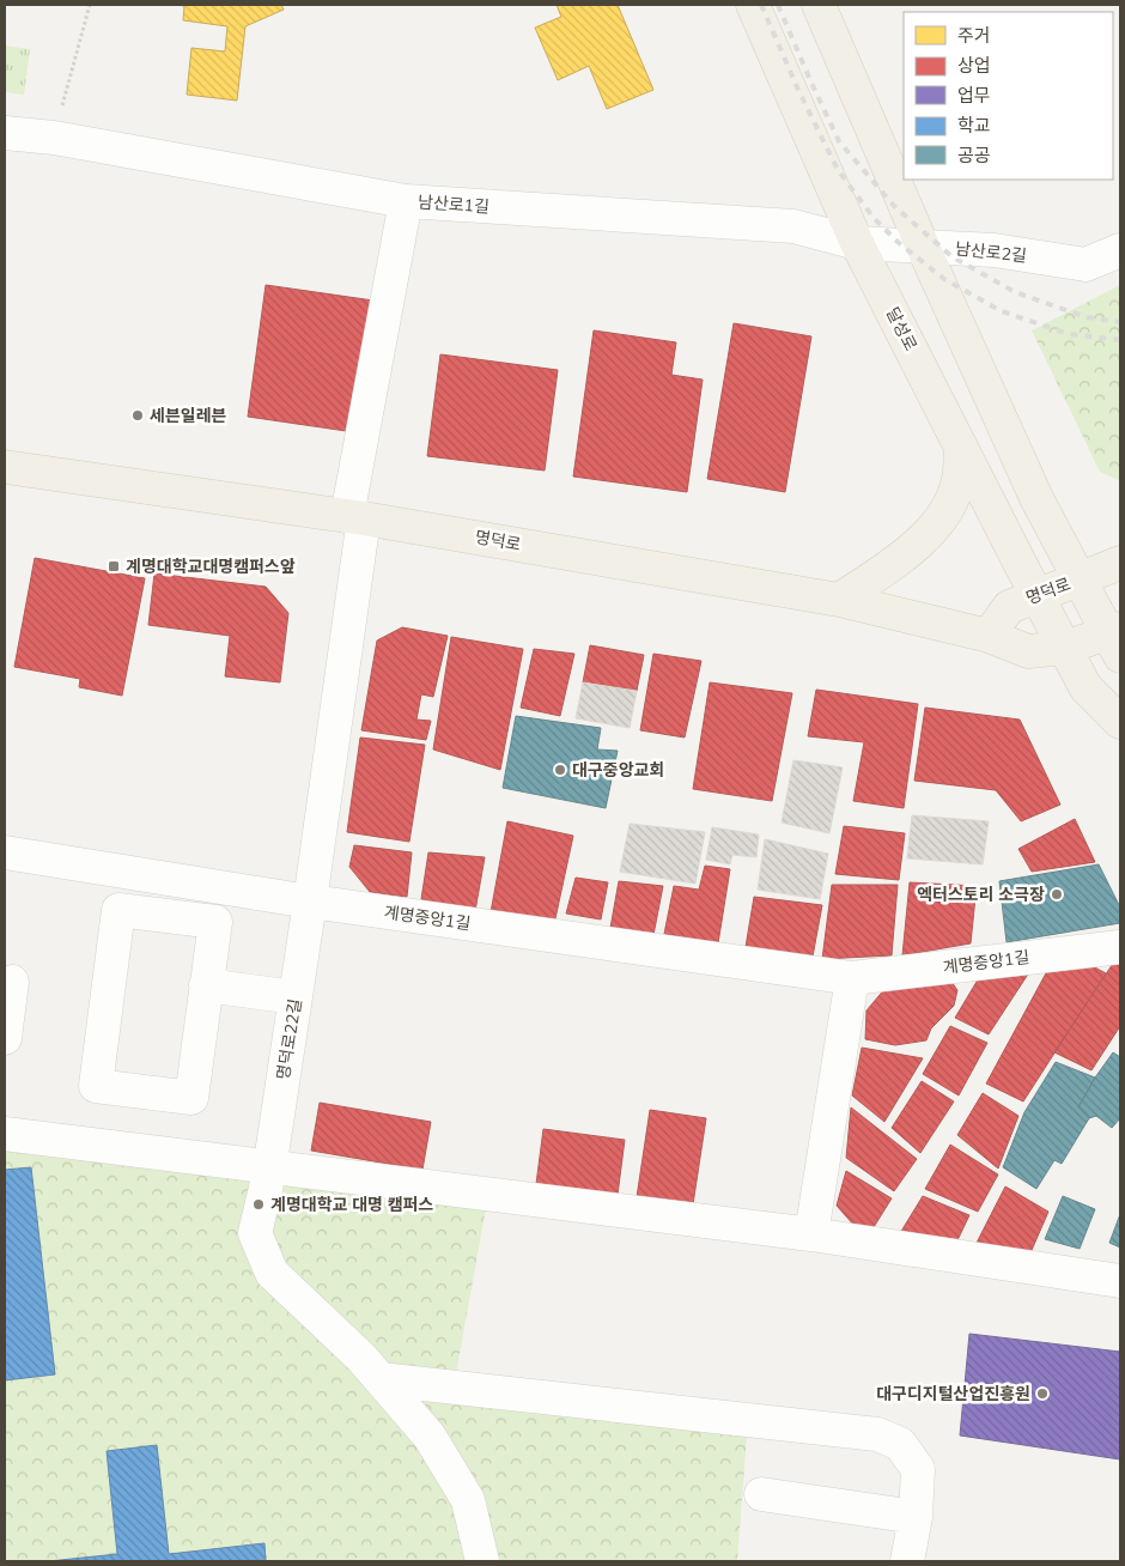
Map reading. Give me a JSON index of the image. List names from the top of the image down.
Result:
{
  "streets": {
    "main road": ["달성로", "명덕로"],
    "street": [
      "남산로1길",
      "남산로2길",
      "계명중앙1길",
      "명덕로22길"
    ]
  },
  "crossings": [
    ["남산로1길", "남산로2길"],
    ["남산로1길", "달성로"],
    ["남산로1길", "명덕로22길"],
    ["남산로2길", "달성로"],
    ["달성로", "명덕로"],
    ["명덕로", "명덕로22길"],
    ["계명중앙1길", "명덕로22길"]
  ],
  "places": {
    "other": [
      "세븐일레븐",
      "대구중앙교회",
      "엑터스토리 소극장",
      "계명대학교 대명 캠퍼스",
      "대구디지털산업진흥원"
    ],
    "transit": ["계명대학교대명캠퍼스앞"]
  },
  "legend": [
    "주거",
    "상업",
    "업무",
    "학교",
    "공공"
  ]
}
